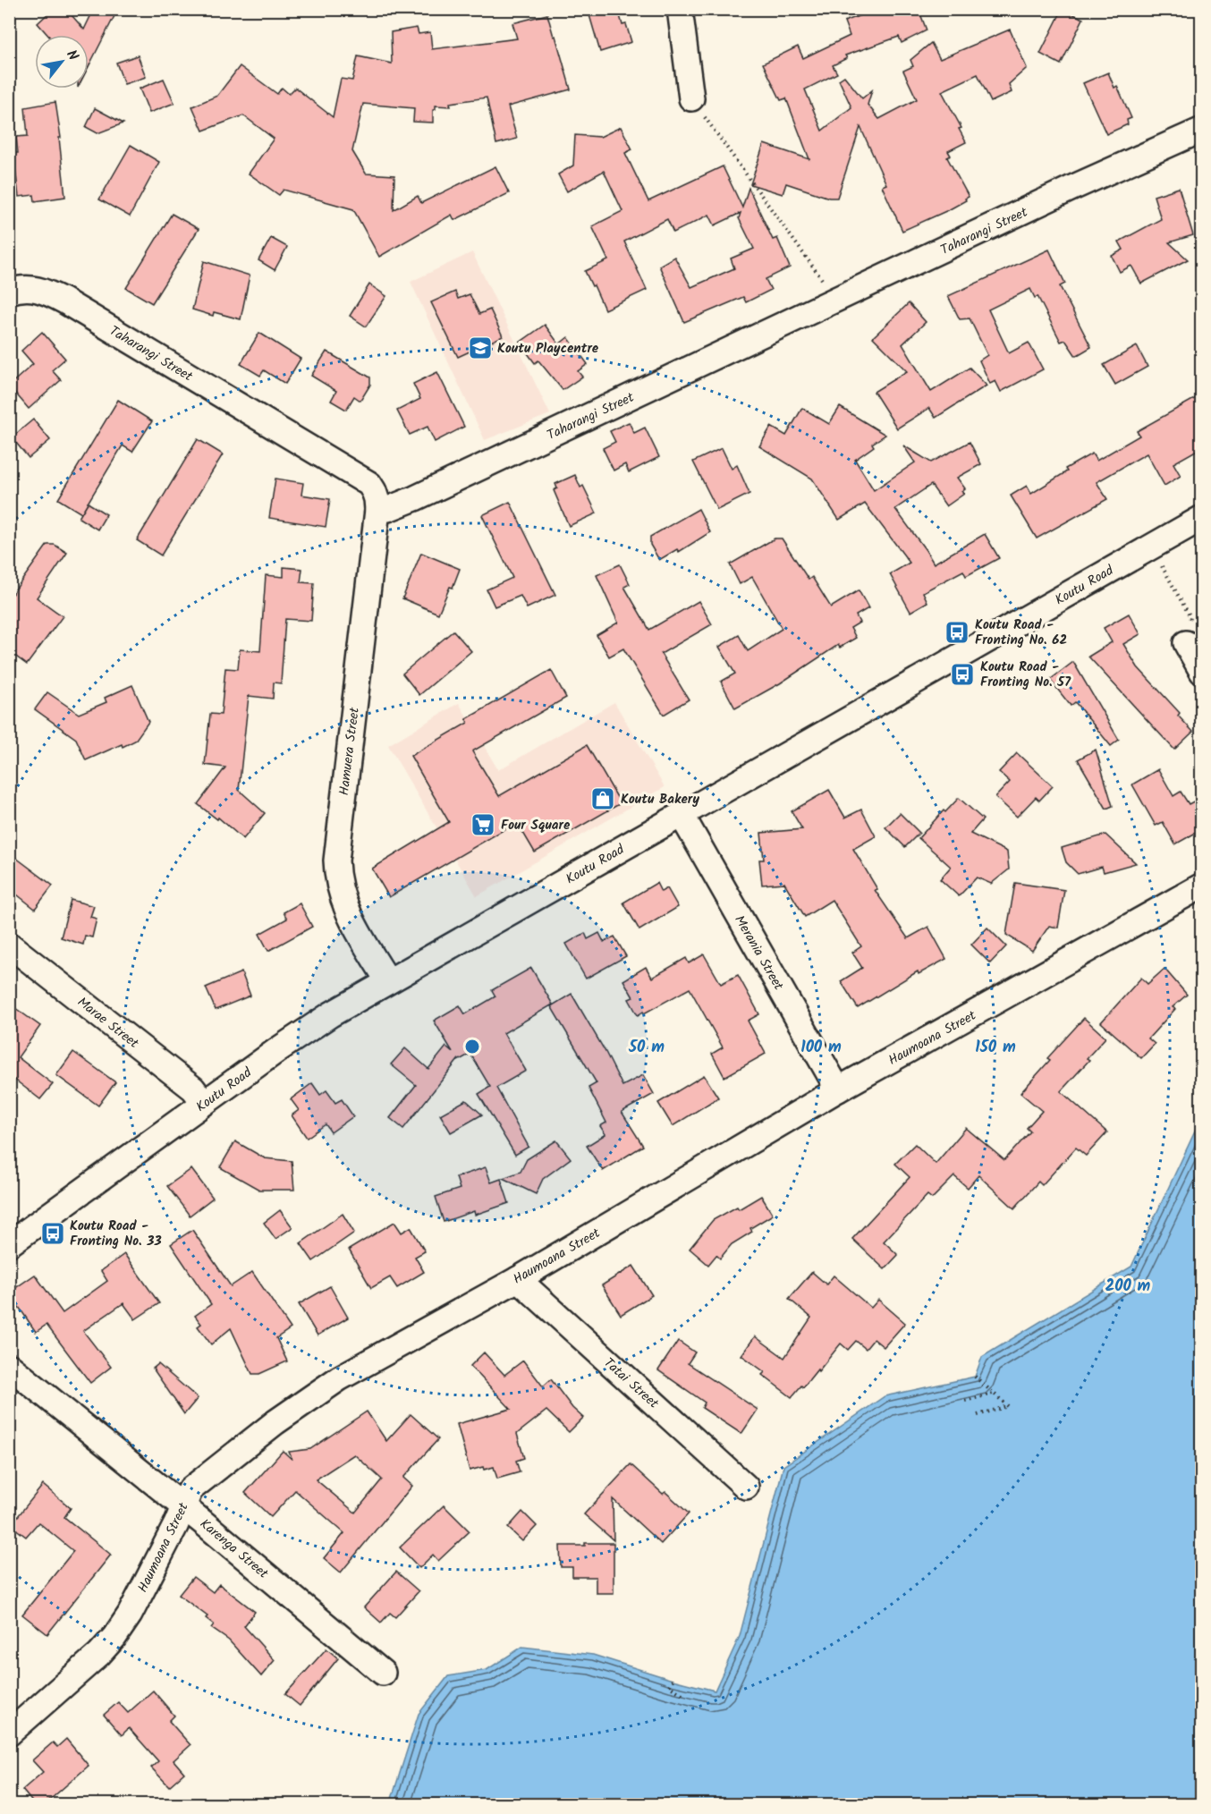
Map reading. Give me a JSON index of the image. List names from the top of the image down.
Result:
{
  "streets": {
    "street": [
      "Taharangi Street",
      "Koutu Road",
      "Hamuera Street",
      "Merania Street",
      "Marae Street",
      "Haumoana Street",
      "Tatai Street",
      "Karenga Street"
    ]
  },
  "crossings": [
    ["Taharangi Street", "Hamuera Street"],
    ["Koutu Road", "Hamuera Street"],
    ["Koutu Road", "Merania Street"],
    ["Koutu Road", "Marae Street"],
    ["Merania Street", "Haumoana Street"],
    ["Haumoana Street", "Tatai Street"],
    ["Haumoana Street", "Karenga Street"]
  ],
  "places": {
    "school or university": ["Koutu Playcentre"],
    "bus stop": ["Koutu Road - Fronting No. 62", "Koutu Road - Fronting No. 57", "Koutu Road - Fronting No. 33"],
    "shop": ["Koutu Bakery"],
    "supermarket": ["Four Square"]
  },
  "north": "top right",
  "rings": [
    "50 m",
    "100 m",
    "150 m",
    "200 m"
  ]
}
